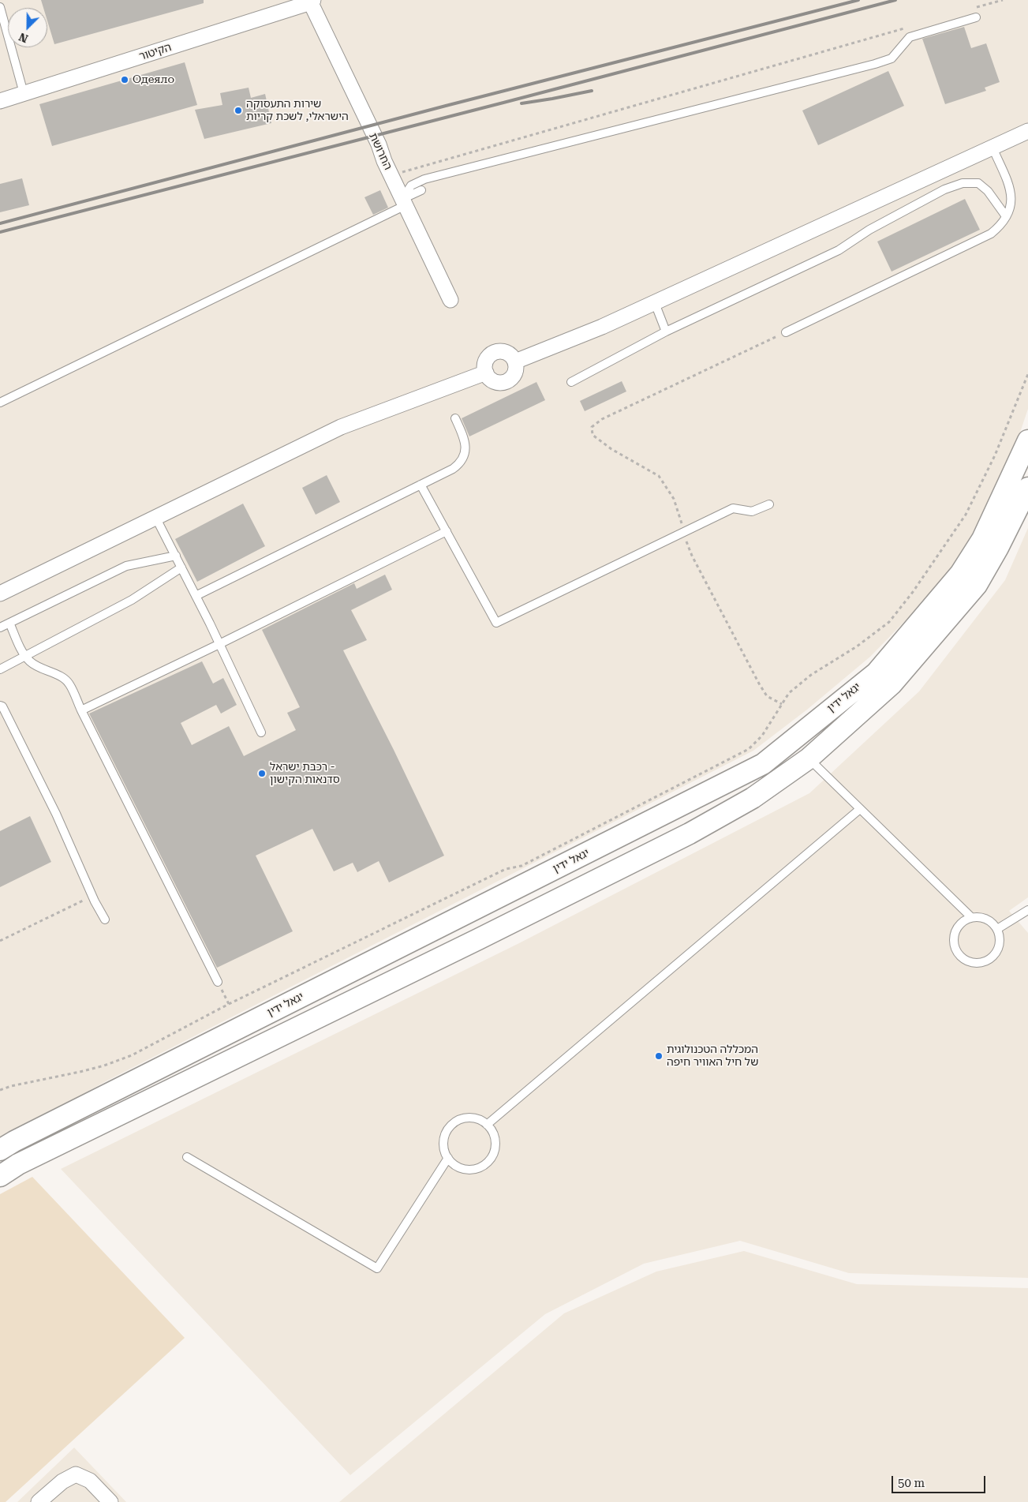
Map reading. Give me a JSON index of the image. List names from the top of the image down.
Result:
{
  "streets": {
    "main road": ["יגאל ידין"],
    "street": ["הקיטור", "החרושת"]
  },
  "crossings": [
    ["הקיטור", "החרושת"]
  ],
  "places": [
    "Одеяло",
    "שירות התעסוקה הישראלי, לשכת קריות",
    "רכבת ישראל - סדנאות הקישון",
    "המכללה הטכנולוגית של חיל האוויר חיפה"
  ],
  "scale_bar": "50 m",
  "north": "bottom left"
}
